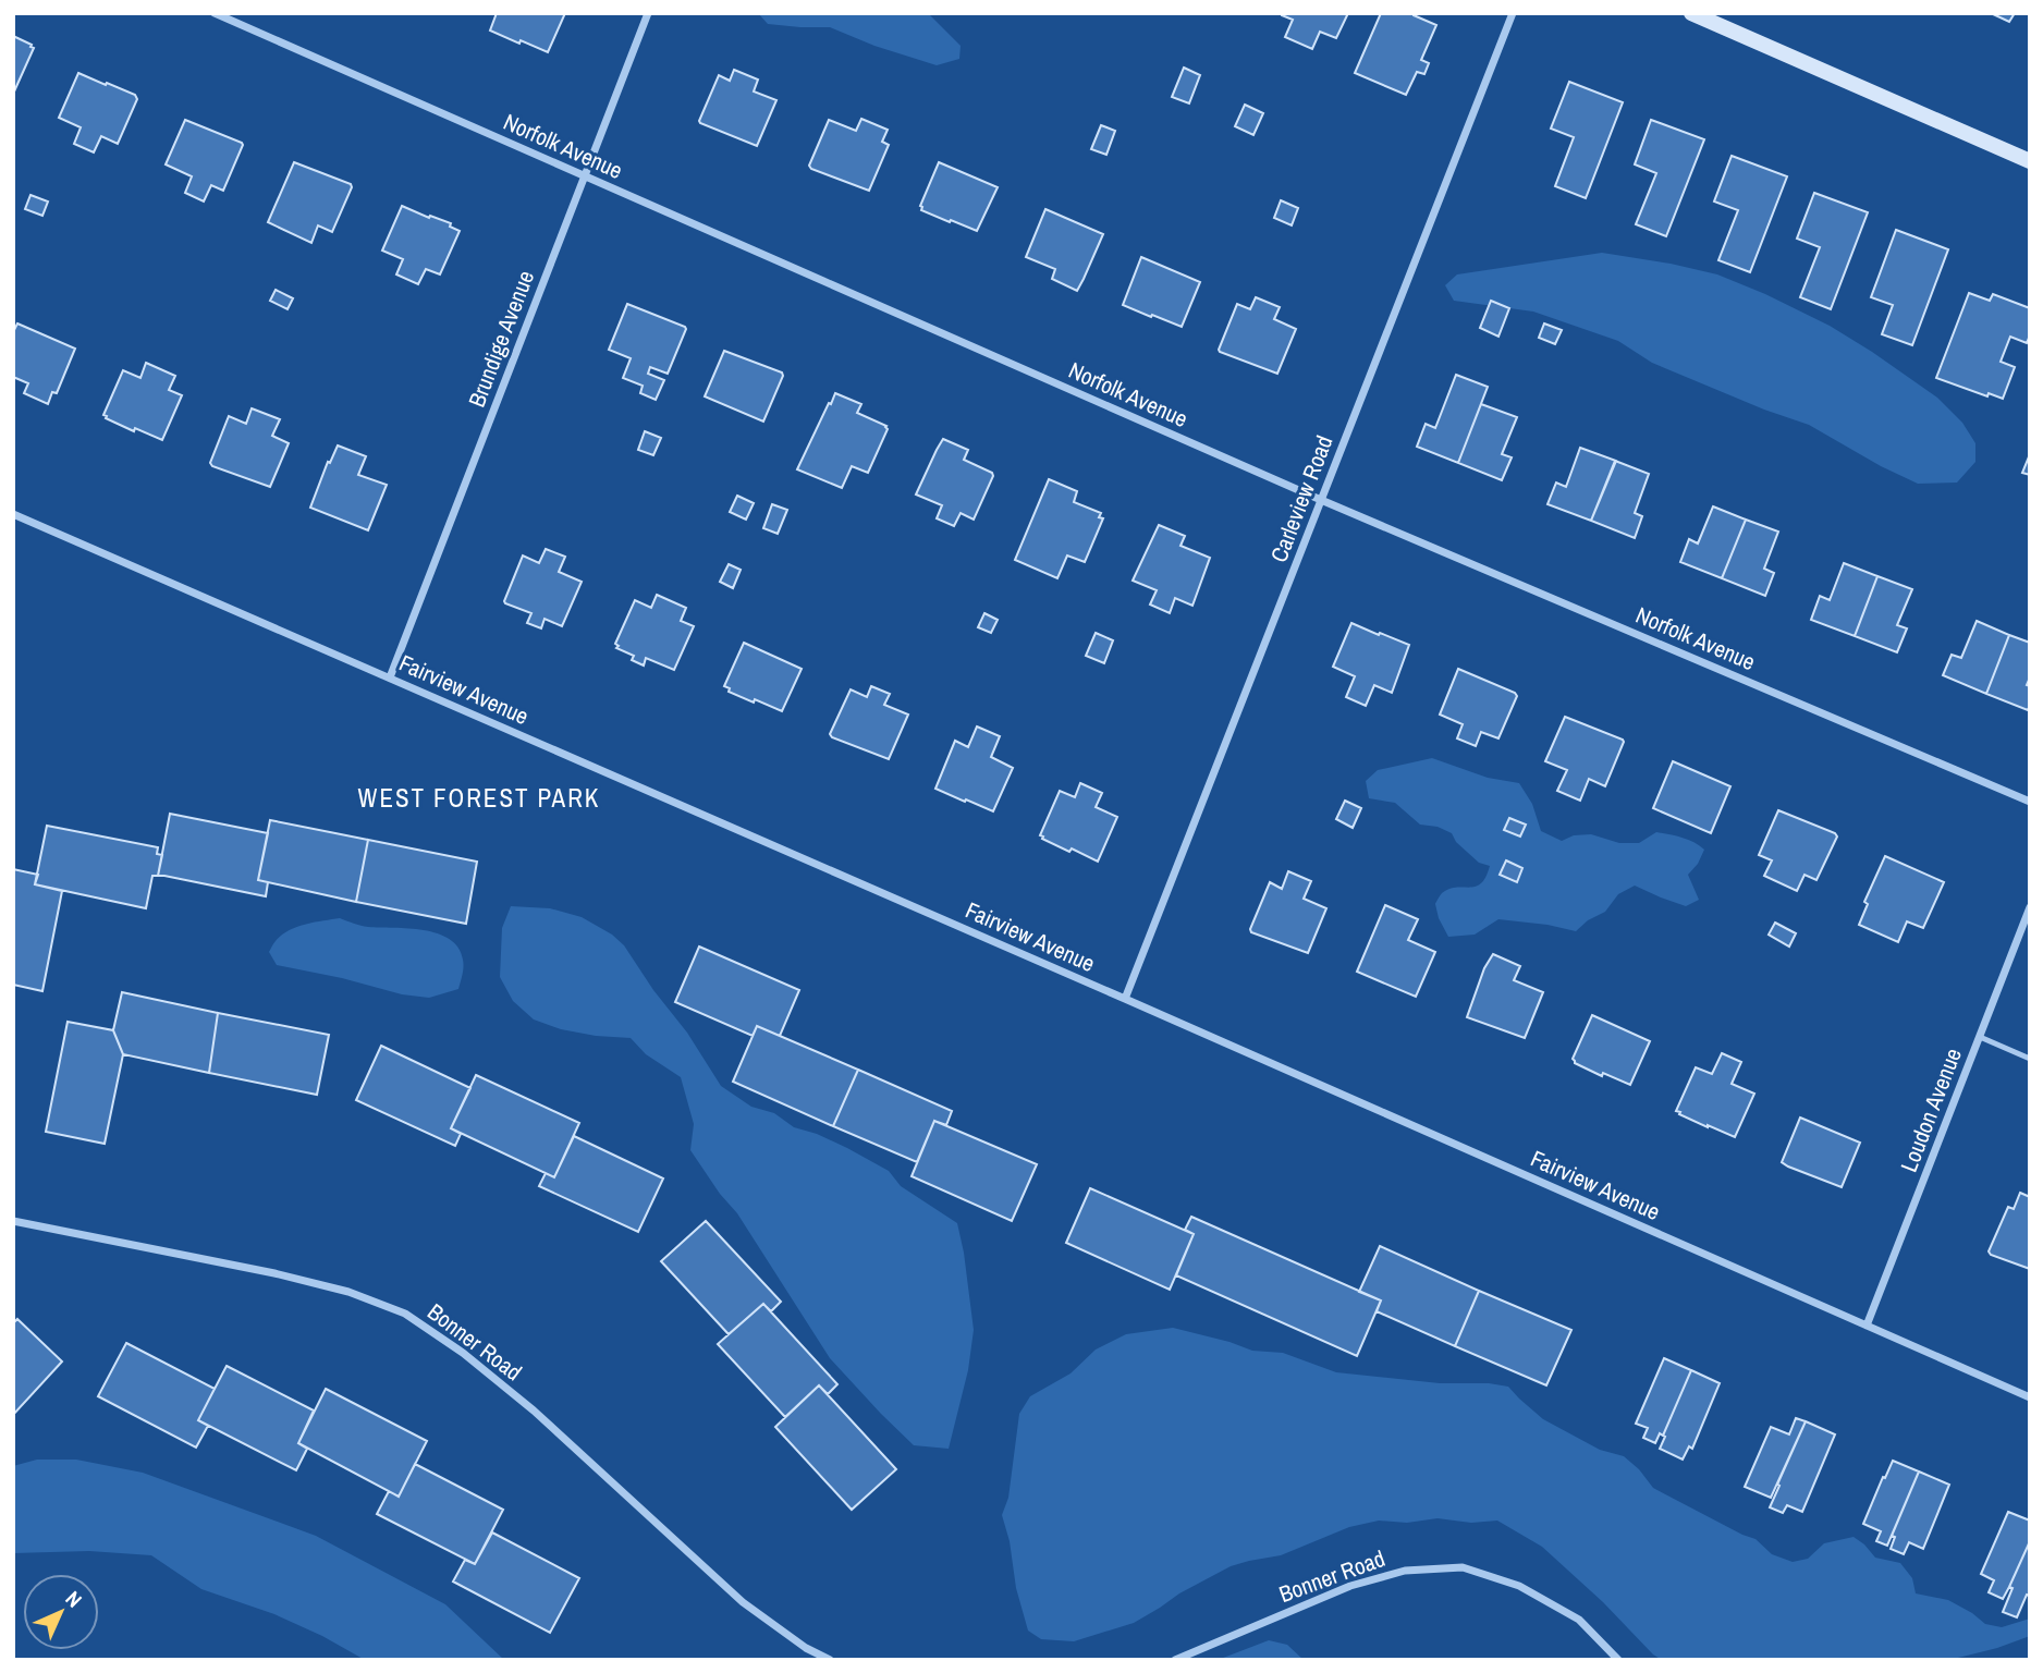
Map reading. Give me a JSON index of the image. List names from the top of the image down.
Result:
{
  "streets": {
    "street": [
      "Norfolk Avenue",
      "Brundige Avenue",
      "Carleview Road",
      "Fairview Avenue",
      "Loudon Avenue",
      "Bonner Road"
    ]
  },
  "crossings": [
    ["Norfolk Avenue", "Brundige Avenue"],
    ["Norfolk Avenue", "Carleview Road"],
    ["Brundige Avenue", "Fairview Avenue"],
    ["Carleview Road", "Fairview Avenue"],
    ["Fairview Avenue", "Loudon Avenue"]
  ],
  "districts": ["WEST FOREST PARK"],
  "north": "top right"
}
